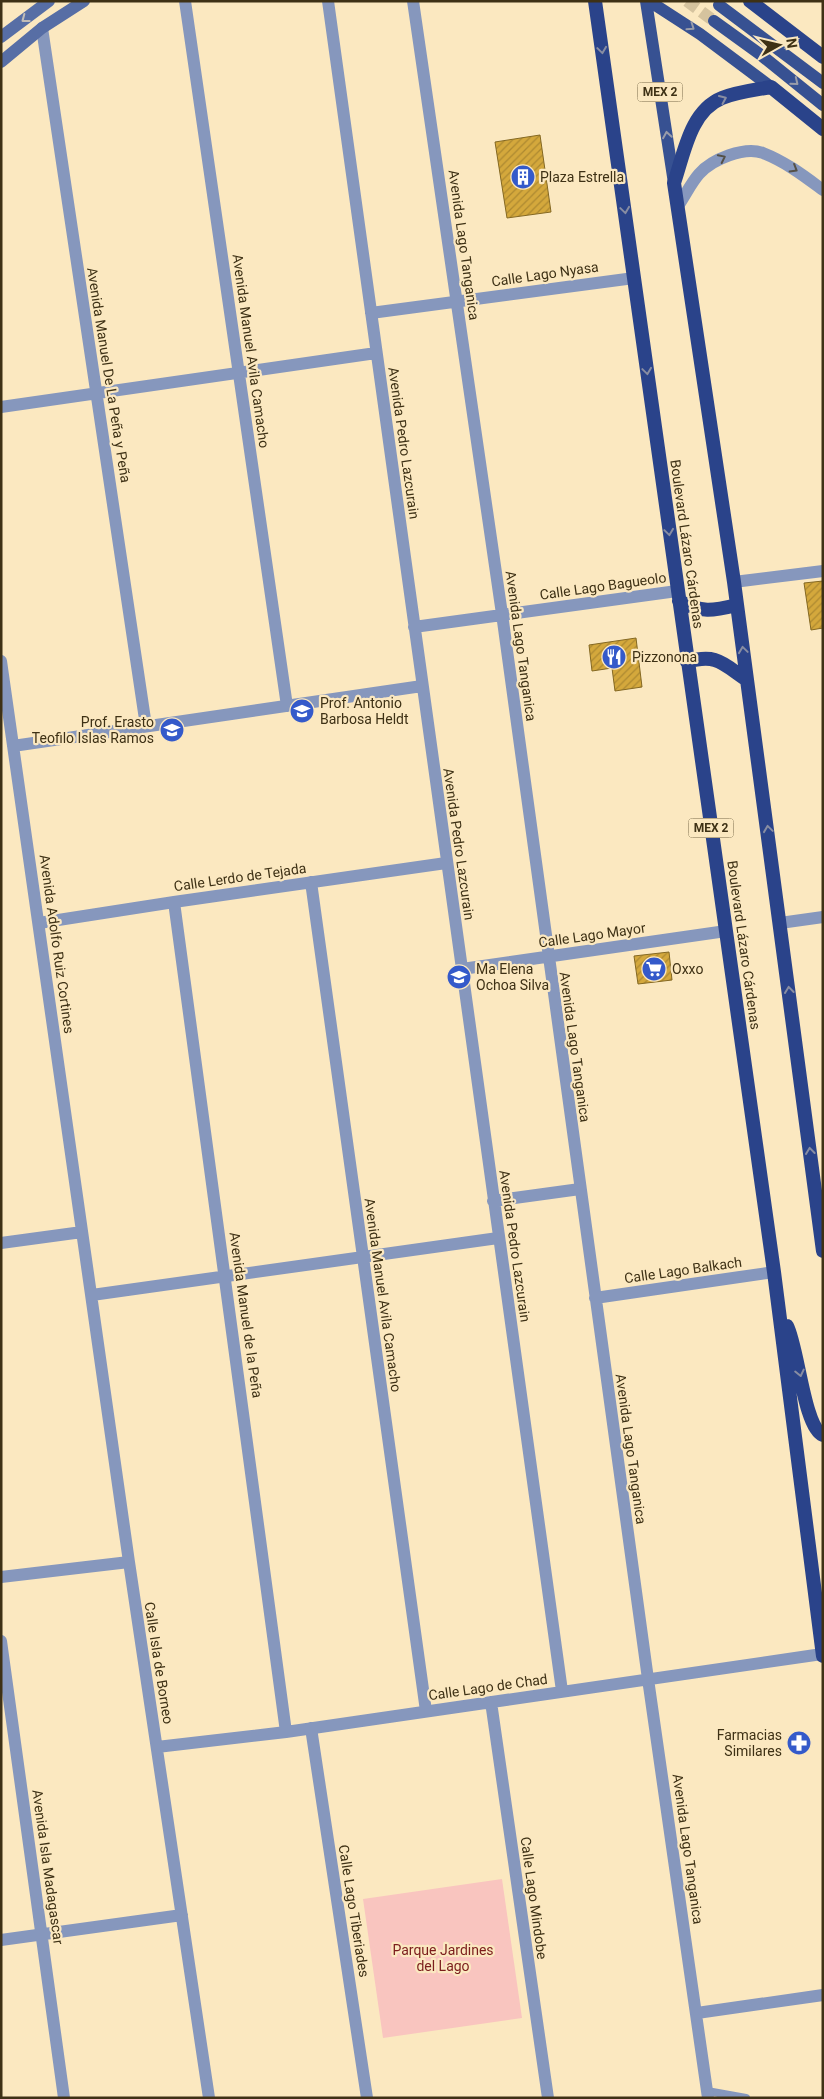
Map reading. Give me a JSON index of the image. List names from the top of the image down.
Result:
{
  "streets": {
    "highway": ["MEX 2", "Boulevard Lázaro Cárdenas"],
    "street": [
      "Avenida Lago Tanganica",
      "Calle Lago Nyasa",
      "Avenida Manuel Avila Camacho",
      "Avenida Manuel De La Peña y Peña",
      "Avenida Pedro Lazcurain",
      "Calle Lago Bagueolo",
      "Calle Lerdo de Tejada",
      "Calle Lago Mayor",
      "Avenida Adolfo Ruiz Cortines",
      "Calle Lago Balkach",
      "Avenida Manuel de la Peña",
      "Calle Isla de Borneo",
      "Calle Lago de Chad",
      "Avenida Isla Madagascar",
      "Calle Lago Mindobe",
      "Calle Lago Tiberiades"
    ]
  },
  "crossings": [
    ["Avenida Lago Tanganica", "Calle Lago Nyasa"],
    ["Avenida Lago Tanganica", "Calle Lago Bagueolo"],
    ["Avenida Lago Tanganica", "Calle Lago Mayor"],
    ["Avenida Lago Tanganica", "Calle Lago Balkach"],
    ["Avenida Lago Tanganica", "Calle Lago de Chad"],
    ["Calle Lago Nyasa", "Avenida Pedro Lazcurain"],
    ["Calle Lago Nyasa", "Boulevard Lázaro Cárdenas"],
    ["Avenida Manuel Avila Camacho", "Calle Lerdo de Tejada"],
    ["Avenida Manuel Avila Camacho", "Calle Lago de Chad"],
    ["Avenida Pedro Lazcurain", "Calle Lago Bagueolo"],
    ["Avenida Pedro Lazcurain", "Calle Lerdo de Tejada"],
    ["Avenida Pedro Lazcurain", "Calle Lago Mayor"],
    ["Avenida Pedro Lazcurain", "Calle Lago de Chad"],
    ["Boulevard Lázaro Cárdenas", "Calle Lago Bagueolo"],
    ["Boulevard Lázaro Cárdenas", "Calle Lago Mayor"],
    ["Boulevard Lázaro Cárdenas", "Calle Lago Balkach"],
    ["Boulevard Lázaro Cárdenas", "Calle Lago de Chad"],
    ["Calle Lerdo de Tejada", "Avenida Adolfo Ruiz Cortines"],
    ["Calle Lerdo de Tejada", "Avenida Manuel de la Peña"],
    ["Avenida Adolfo Ruiz Cortines", "Calle Isla de Borneo"],
    ["Avenida Manuel de la Peña", "Calle Lago de Chad"],
    ["Calle Isla de Borneo", "Calle Lago de Chad"],
    ["Calle Lago de Chad", "Calle Lago Mindobe"],
    ["Calle Lago de Chad", "Calle Lago Tiberiades"]
  ],
  "parks": ["Parque Jardines del Lago"],
  "places": {
    "building": ["Plaza Estrella"],
    "restaurant": ["Pizzonona"],
    "school or university": ["Prof. Antonio Barbosa Heldt", "Prof. Erasto Teofilo Islas Ramos", "Ma Elena Ochoa Silva"],
    "supermarket": ["Oxxo"],
    "pharmacy": ["Farmacias Similares"]
  },
  "north": "right"
}
